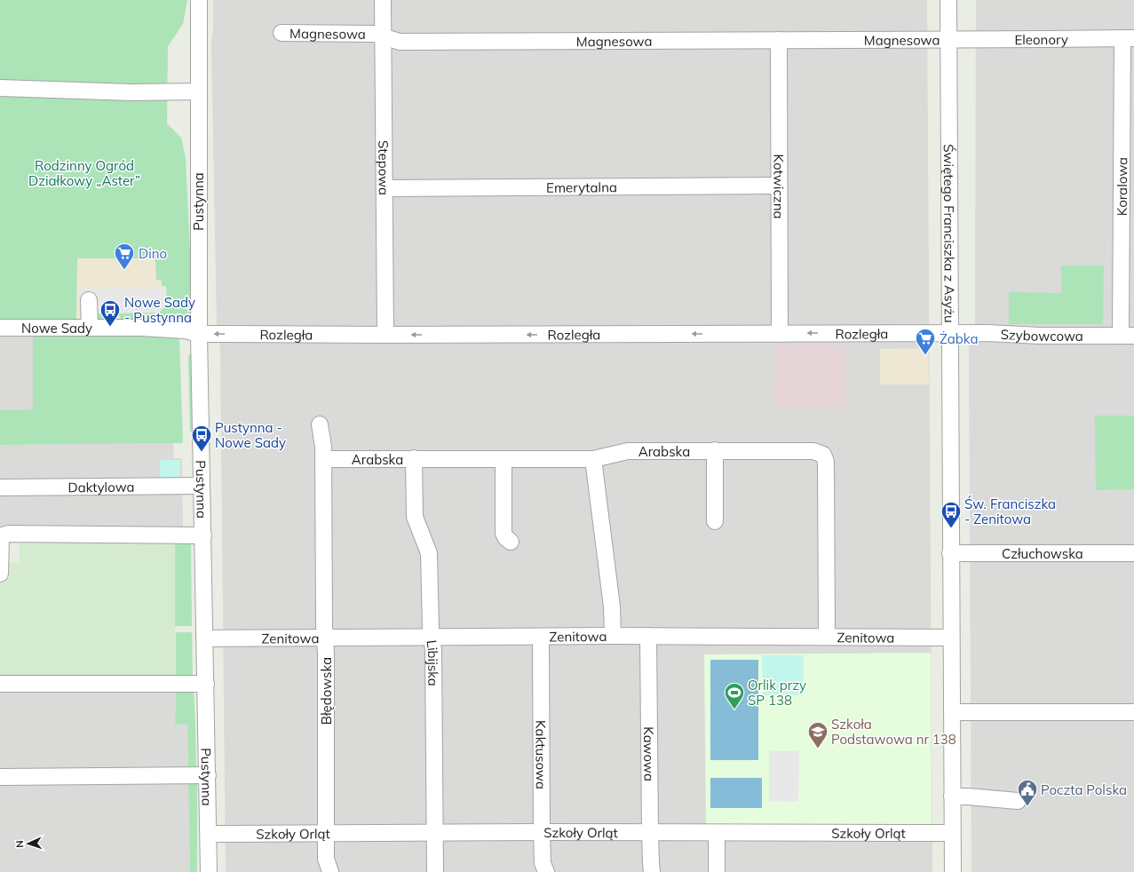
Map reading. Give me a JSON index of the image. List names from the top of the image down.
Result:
{
  "streets": {
    "street": [
      "Magnesowa",
      "Eleonory",
      "Stepowa",
      "Emerytalna",
      "Kotwiczna",
      "Koralowa",
      "Pustynna",
      "Świętego Franciszka z Asyżu",
      "Nowe Sady",
      "Rozległa",
      "Szybowcowa",
      "Arabska",
      "Daktylowa",
      "Człuchowska",
      "Zenitowa",
      "Libijska",
      "Błędowska",
      "Kawowa",
      "Kaktusowa",
      "Szkoły Orląt"
    ]
  },
  "crossings": [
    ["Magnesowa", "Eleonory"],
    ["Magnesowa", "Stepowa"],
    ["Magnesowa", "Kotwiczna"],
    ["Magnesowa", "Świętego Franciszka z Asyżu"],
    ["Eleonory", "Koralowa"],
    ["Eleonory", "Świętego Franciszka z Asyżu"],
    ["Stepowa", "Emerytalna"],
    ["Stepowa", "Rozległa"],
    ["Emerytalna", "Kotwiczna"],
    ["Kotwiczna", "Rozległa"],
    ["Koralowa", "Szybowcowa"],
    ["Pustynna", "Nowe Sady"],
    ["Pustynna", "Rozległa"],
    ["Pustynna", "Daktylowa"],
    ["Pustynna", "Zenitowa"],
    ["Pustynna", "Szkoły Orląt"],
    ["Świętego Franciszka z Asyżu", "Rozległa"],
    ["Świętego Franciszka z Asyżu", "Szybowcowa"],
    ["Świętego Franciszka z Asyżu", "Człuchowska"],
    ["Świętego Franciszka z Asyżu", "Zenitowa"],
    ["Świętego Franciszka z Asyżu", "Szkoły Orląt"],
    ["Nowe Sady", "Rozległa"],
    ["Rozległa", "Szybowcowa"],
    ["Arabska", "Zenitowa"],
    ["Arabska", "Libijska"],
    ["Arabska", "Błędowska"],
    ["Zenitowa", "Libijska"],
    ["Zenitowa", "Błędowska"],
    ["Zenitowa", "Kawowa"],
    ["Zenitowa", "Kaktusowa"],
    ["Libijska", "Szkoły Orląt"],
    ["Błędowska", "Szkoły Orląt"],
    ["Kawowa", "Szkoły Orląt"],
    ["Kaktusowa", "Szkoły Orląt"]
  ],
  "one_way": ["Rozległa"],
  "parks": ["Rodzinny Ogród Działkowy „Aster”"],
  "places": {
    "supermarket": ["Dino", "Żabka"],
    "bus stop": ["Nowe Sady - Pustynna", "Pustynna - Nowe Sady", "Św. Franciszka - Zenitowa"],
    "sports": ["Orlik przy SP 138"],
    "school or university": ["Szkoła Podstawowa nr 138"],
    "public building": ["Poczta Polska"]
  },
  "north": "left"
}
